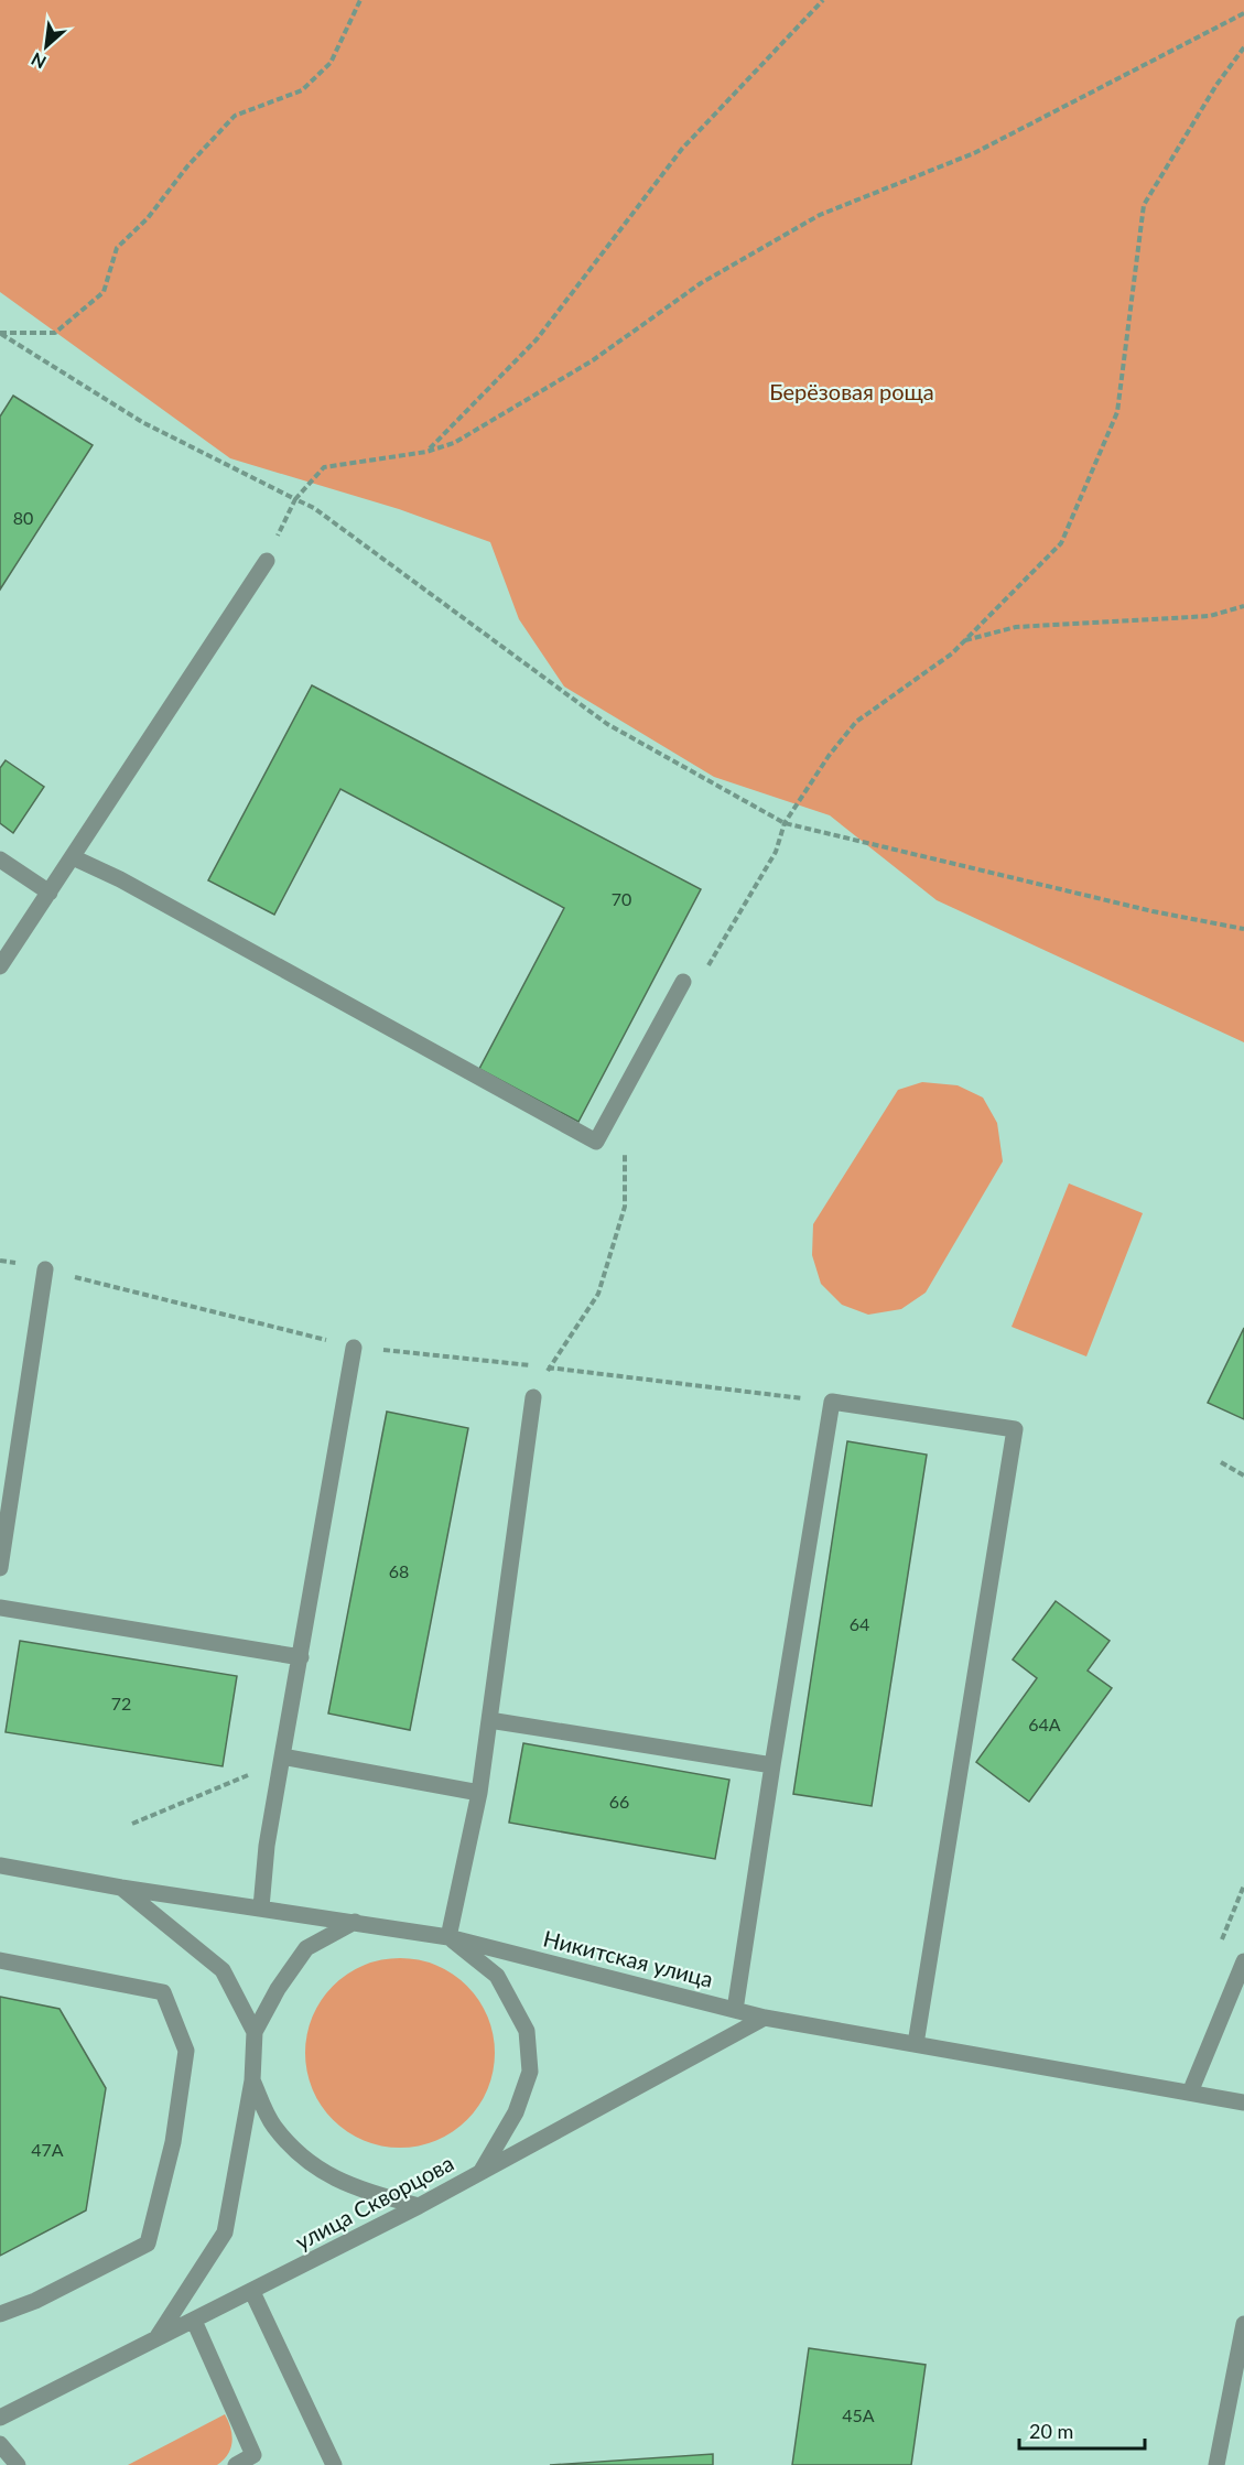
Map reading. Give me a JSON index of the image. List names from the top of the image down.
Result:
{
  "streets": {
    "street": ["Никитская улица", "улица Скворцова"]
  },
  "crossings": [
    ["Никитская улица", "улица Скворцова"]
  ],
  "parks": ["Берёзовая роща"],
  "house_numbers": [
    "80",
    "70",
    "68",
    "64",
    "72",
    "64А",
    "66",
    "47А",
    "45А"
  ],
  "scale_bar": "20 m",
  "north": "bottom left"
}
